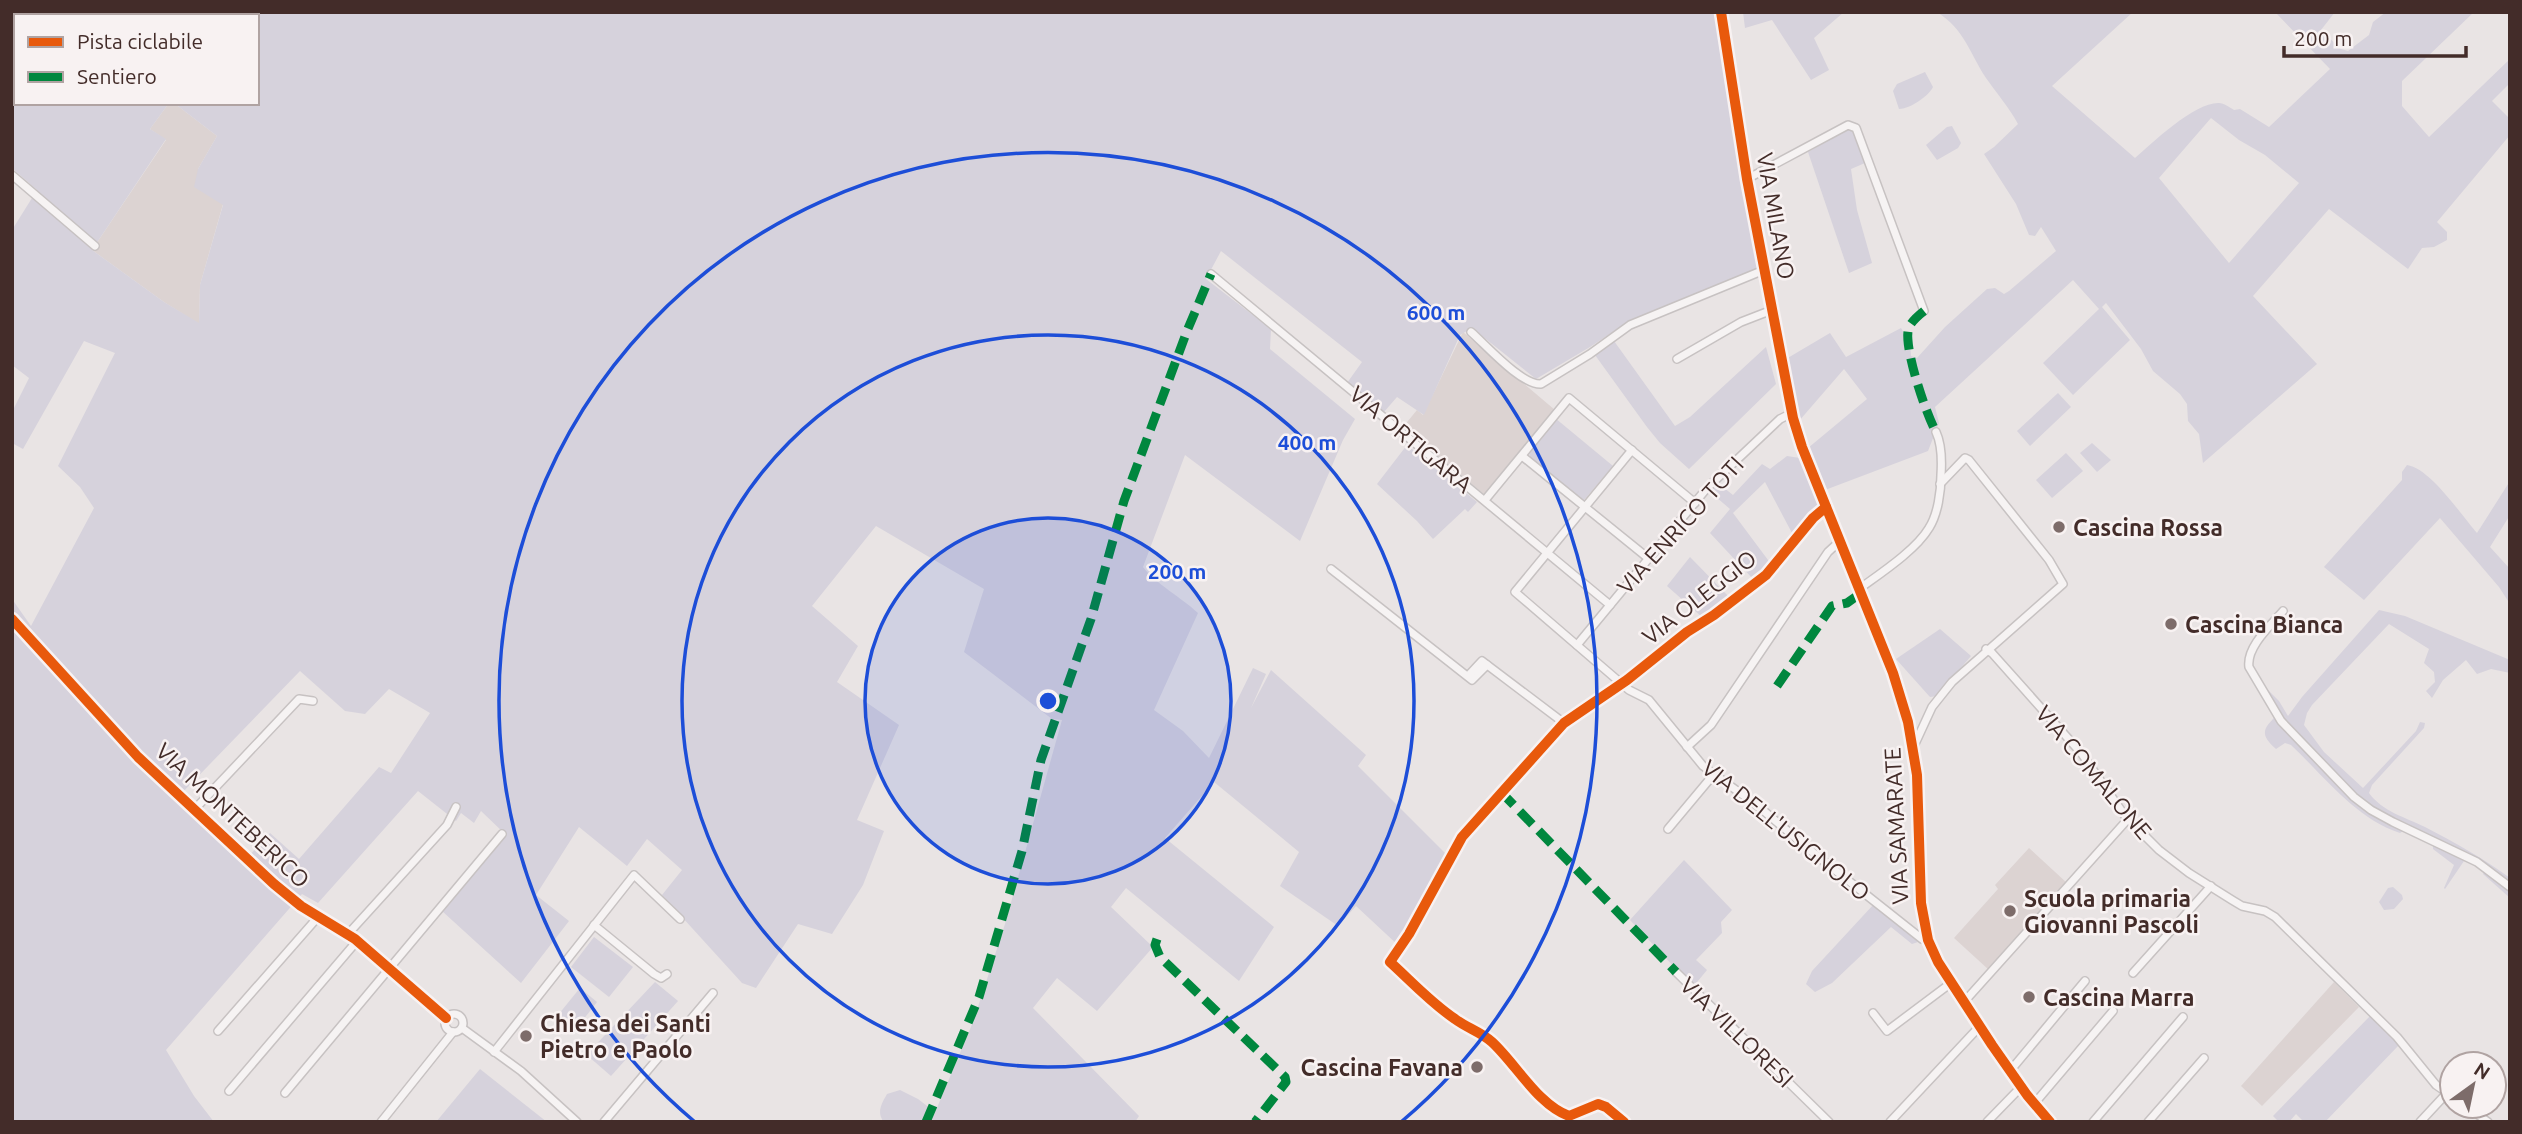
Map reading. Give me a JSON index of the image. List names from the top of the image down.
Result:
{
  "streets": {
    "street": [
      "VIA MILANO",
      "VIA ORTIGARA",
      "VIA ENRICO TOTI",
      "VIA OLEGGIO",
      "VIA COMALONE",
      "VIA MONTEBERICO",
      "VIA SAMARATE",
      "VIA DELL'USIGNOLO",
      "VIA VILLORESI"
    ]
  },
  "crossings": [
    ["VIA MILANO", "VIA ENRICO TOTI"],
    ["VIA MILANO", "VIA SAMARATE"],
    ["VIA ORTIGARA", "VIA ENRICO TOTI"],
    ["VIA ORTIGARA", "VIA DELL'USIGNOLO"],
    ["VIA ENRICO TOTI", "VIA DELL'USIGNOLO"],
    ["VIA OLEGGIO", "VIA SAMARATE"],
    ["VIA OLEGGIO", "VIA DELL'USIGNOLO"],
    ["VIA COMALONE", "VIA SAMARATE"],
    ["VIA SAMARATE", "VIA DELL'USIGNOLO"]
  ],
  "places": [
    "Cascina Rossa",
    "Cascina Bianca",
    "Scuola primaria Giovanni Pascoli",
    "Cascina Marra",
    "Chiesa dei Santi Pietro e Paolo",
    "Cascina Favana"
  ],
  "legend": ["Pista ciclabile", "Sentiero"],
  "scale_bar": "200 m",
  "north": "top right",
  "rings": ["600 m", "400 m", "200 m"]
}
